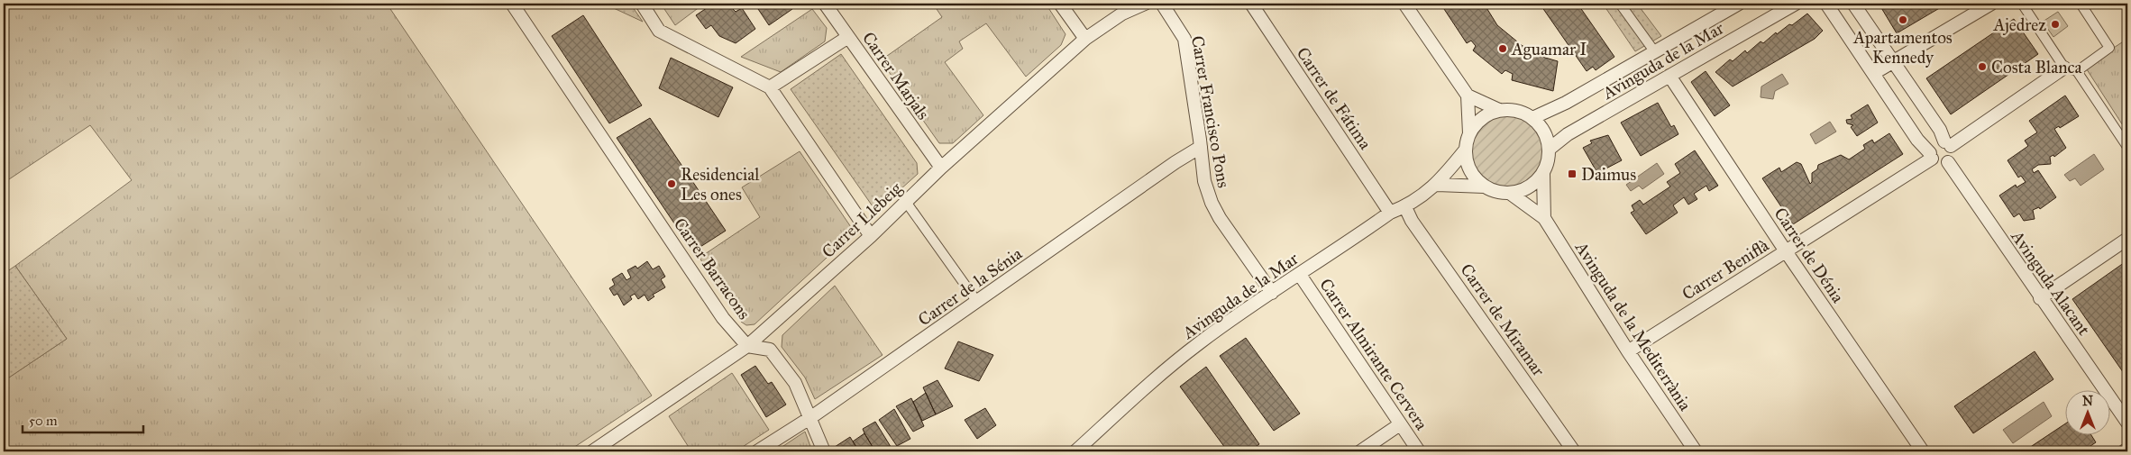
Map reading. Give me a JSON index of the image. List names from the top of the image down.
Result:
{
  "streets": {
    "street": [
      "Avinguda de la Mar",
      "Carrer Marjals",
      "Carrer de Fátima",
      "Carrer Francisco Pons",
      "Carrer Llebeig",
      "Carrer de Dénia",
      "Carrer Barracons",
      "Carrer Beniflà",
      "Avinguda Alacant",
      "Carrer de la Sénia",
      "Carrer de Miramar",
      "Avinguda de la Mediterrània",
      "Carrer Almirante Cervera"
    ]
  },
  "crossings": [
    ["Avinguda de la Mar", "Carrer de Fátima"],
    ["Avinguda de la Mar", "Carrer Francisco Pons"],
    ["Avinguda de la Mar", "Carrer de Dénia"],
    ["Avinguda de la Mar", "Carrer de Miramar"],
    ["Avinguda de la Mar", "Carrer Almirante Cervera"],
    ["Carrer Marjals", "Carrer Llebeig"],
    ["Carrer Francisco Pons", "Carrer de la Sénia"],
    ["Carrer Llebeig", "Carrer Barracons"],
    ["Carrer de Dénia", "Carrer Beniflà"],
    ["Carrer Barracons", "Carrer de la Sénia"],
    ["Carrer Beniflà", "Avinguda Alacant"],
    ["Carrer Beniflà", "Avinguda de la Mediterrània"]
  ],
  "places": {
    "other": [
      "Apartamentos Kennedy",
      "Ajedrez",
      "Aguamar I",
      "Costa Blanca",
      "Residencial Les ones"
    ],
    "transit": ["Daimus"]
  },
  "scale_bar": "50 m",
  "north": "top"
}
